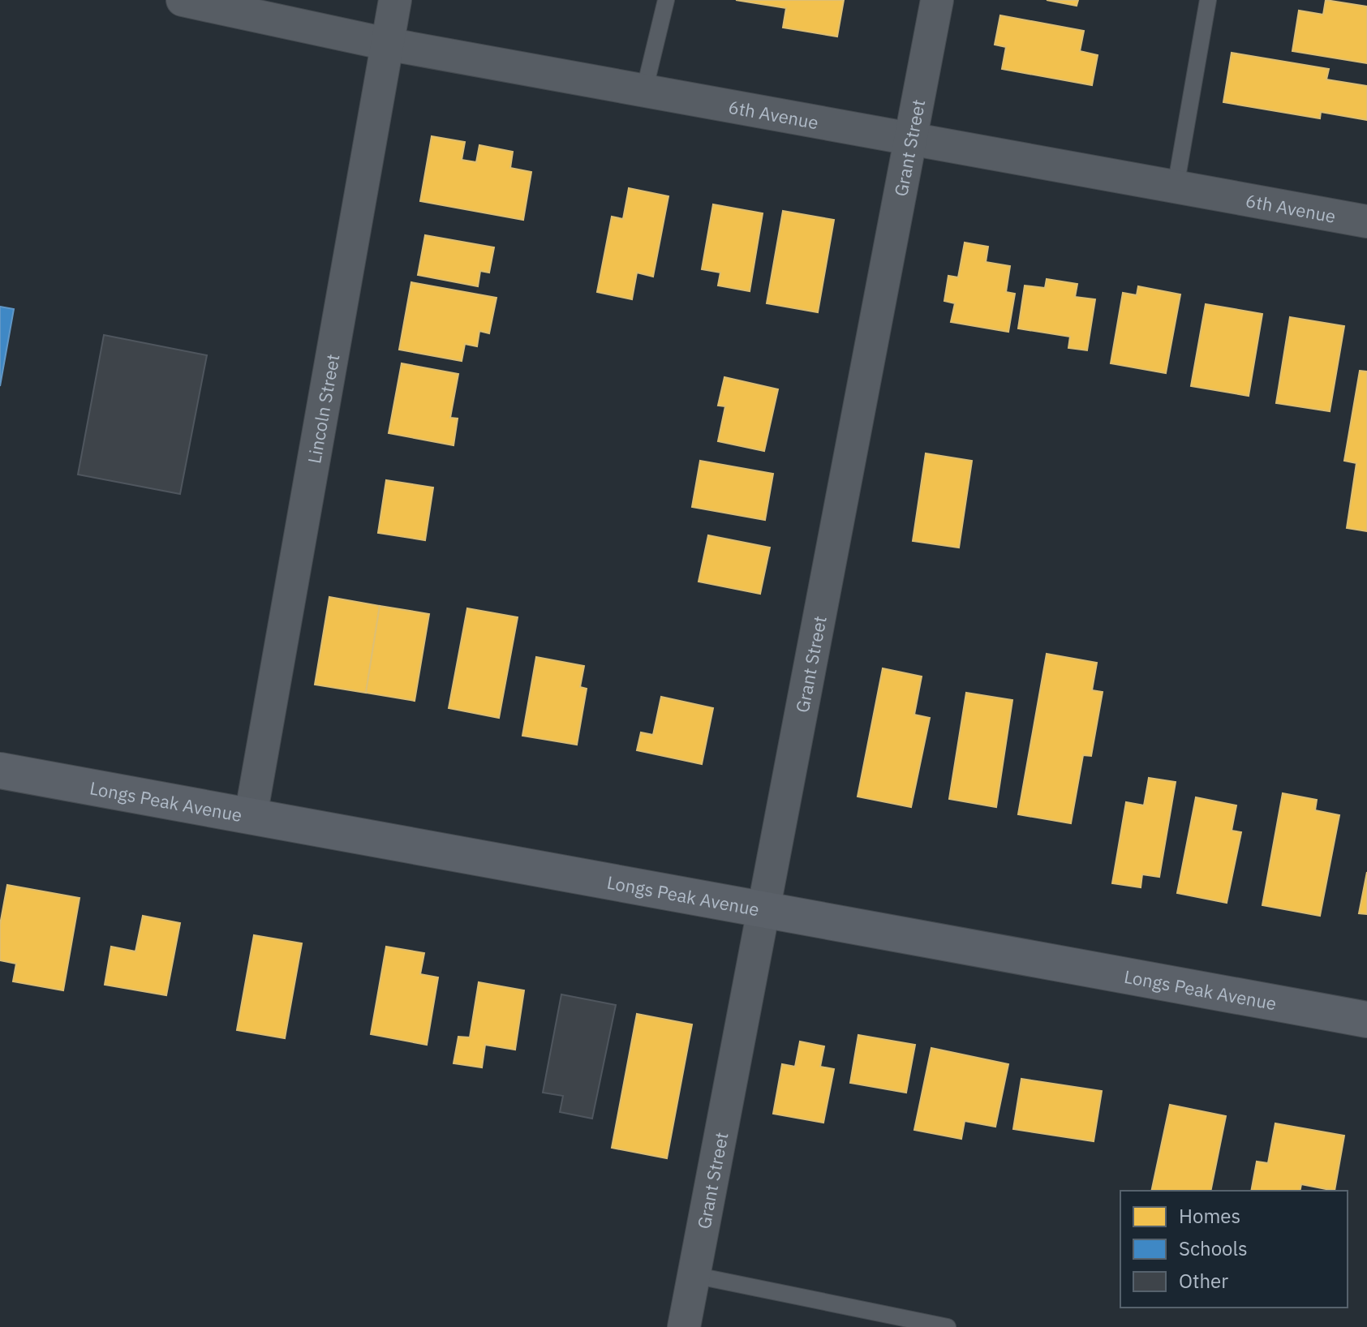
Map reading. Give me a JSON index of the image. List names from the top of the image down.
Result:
{
  "streets": {
    "street": [
      "6th Avenue",
      "Grant Street",
      "Lincoln Street",
      "Longs Peak Avenue"
    ]
  },
  "crossings": [
    ["6th Avenue", "Grant Street"],
    ["6th Avenue", "Lincoln Street"],
    ["Grant Street", "Longs Peak Avenue"],
    ["Lincoln Street", "Longs Peak Avenue"]
  ],
  "legend": ["Homes", "Schools", "Other"]
}
